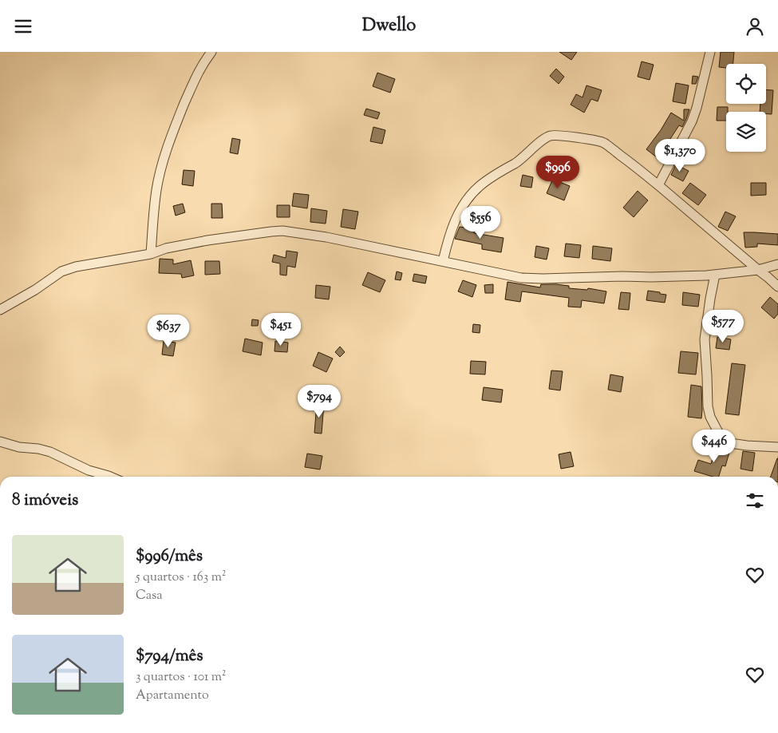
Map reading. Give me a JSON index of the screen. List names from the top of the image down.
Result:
{
  "page": {
    "header": "Dwello",
    "price": [
      "$1,370",
      "$996",
      "$556",
      "$577",
      "$451",
      "$637",
      "$794",
      "$446"
    ],
    "heading": "8 imóveis",
    "list": [
      {
        "name": "$996/mês",
        "note": "5 quartos · 163 m² · Casa"
      },
      {
        "name": "$794/mês",
        "note": "3 quartos · 101 m² · Apartamento"
      }
    ]
  }
}
